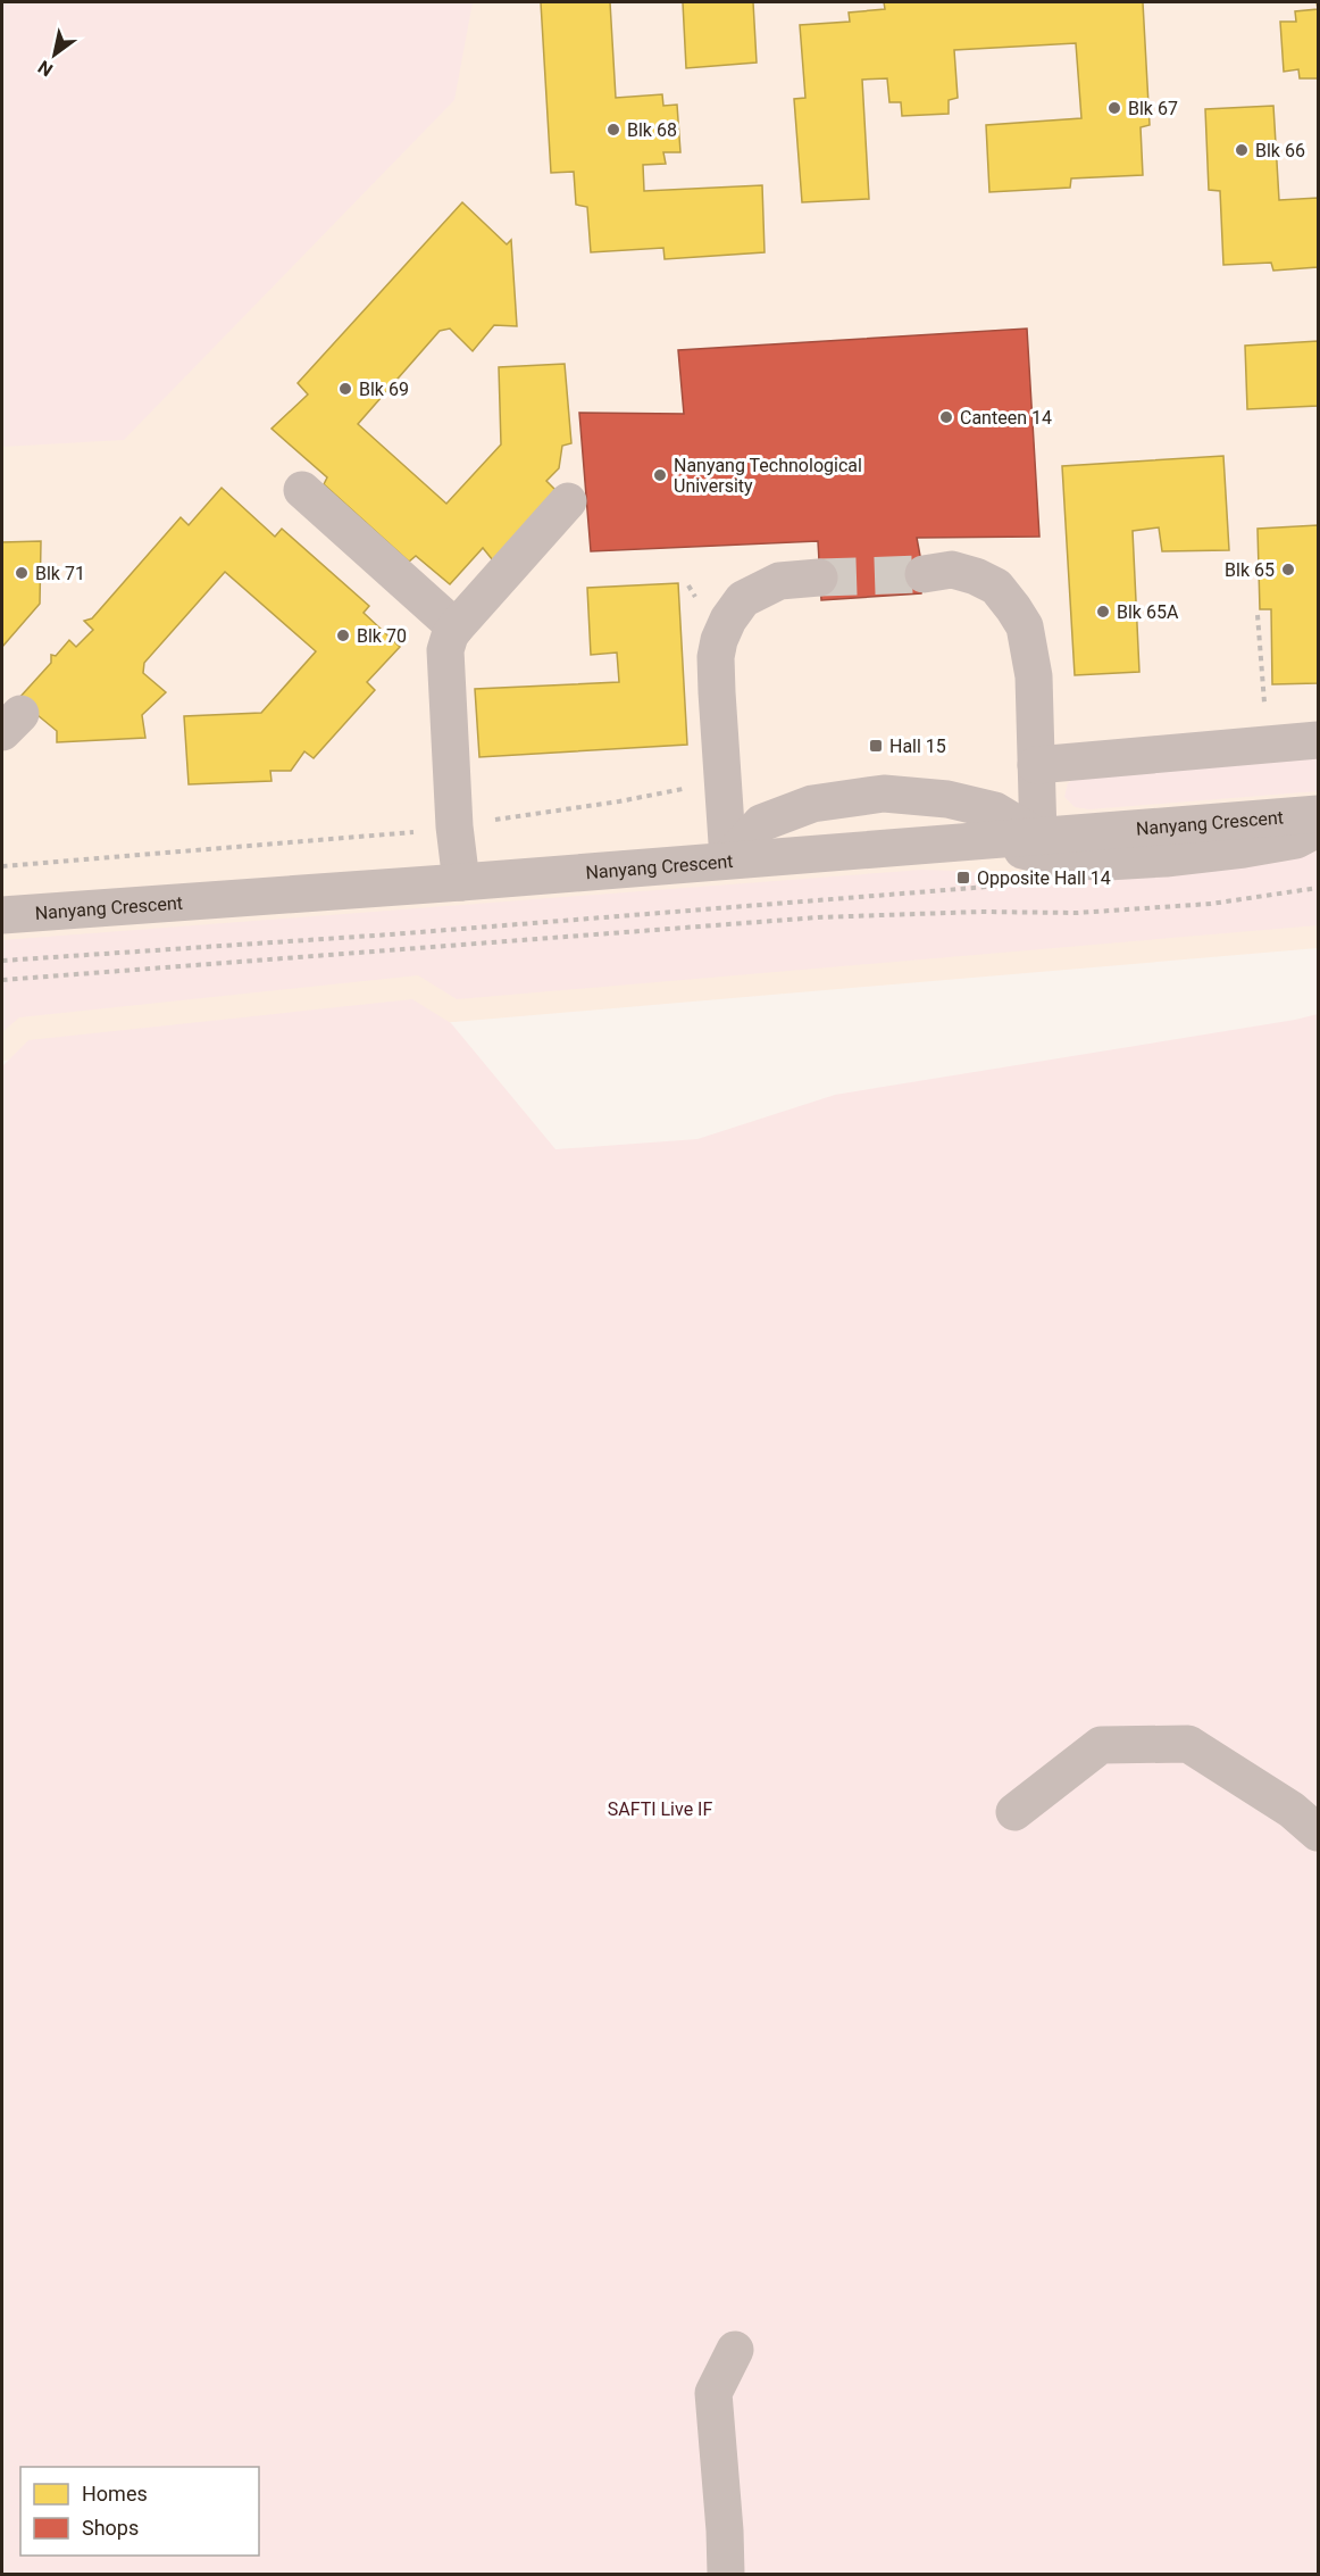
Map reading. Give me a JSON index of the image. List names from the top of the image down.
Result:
{
  "streets": {
    "street": ["Nanyang Crescent"]
  },
  "parks": ["SAFTI Live IF"],
  "places": {
    "other": [
      "Blk 67",
      "Blk 68",
      "Blk 66",
      "Blk 69",
      "Canteen 14",
      "Nanyang Technological University",
      "Blk 65",
      "Blk 71",
      "Blk 65A",
      "Blk 70"
    ],
    "transit": ["Hall 15", "Opposite Hall 14"]
  },
  "legend": ["Homes", "Shops"],
  "north": "bottom left"
}
